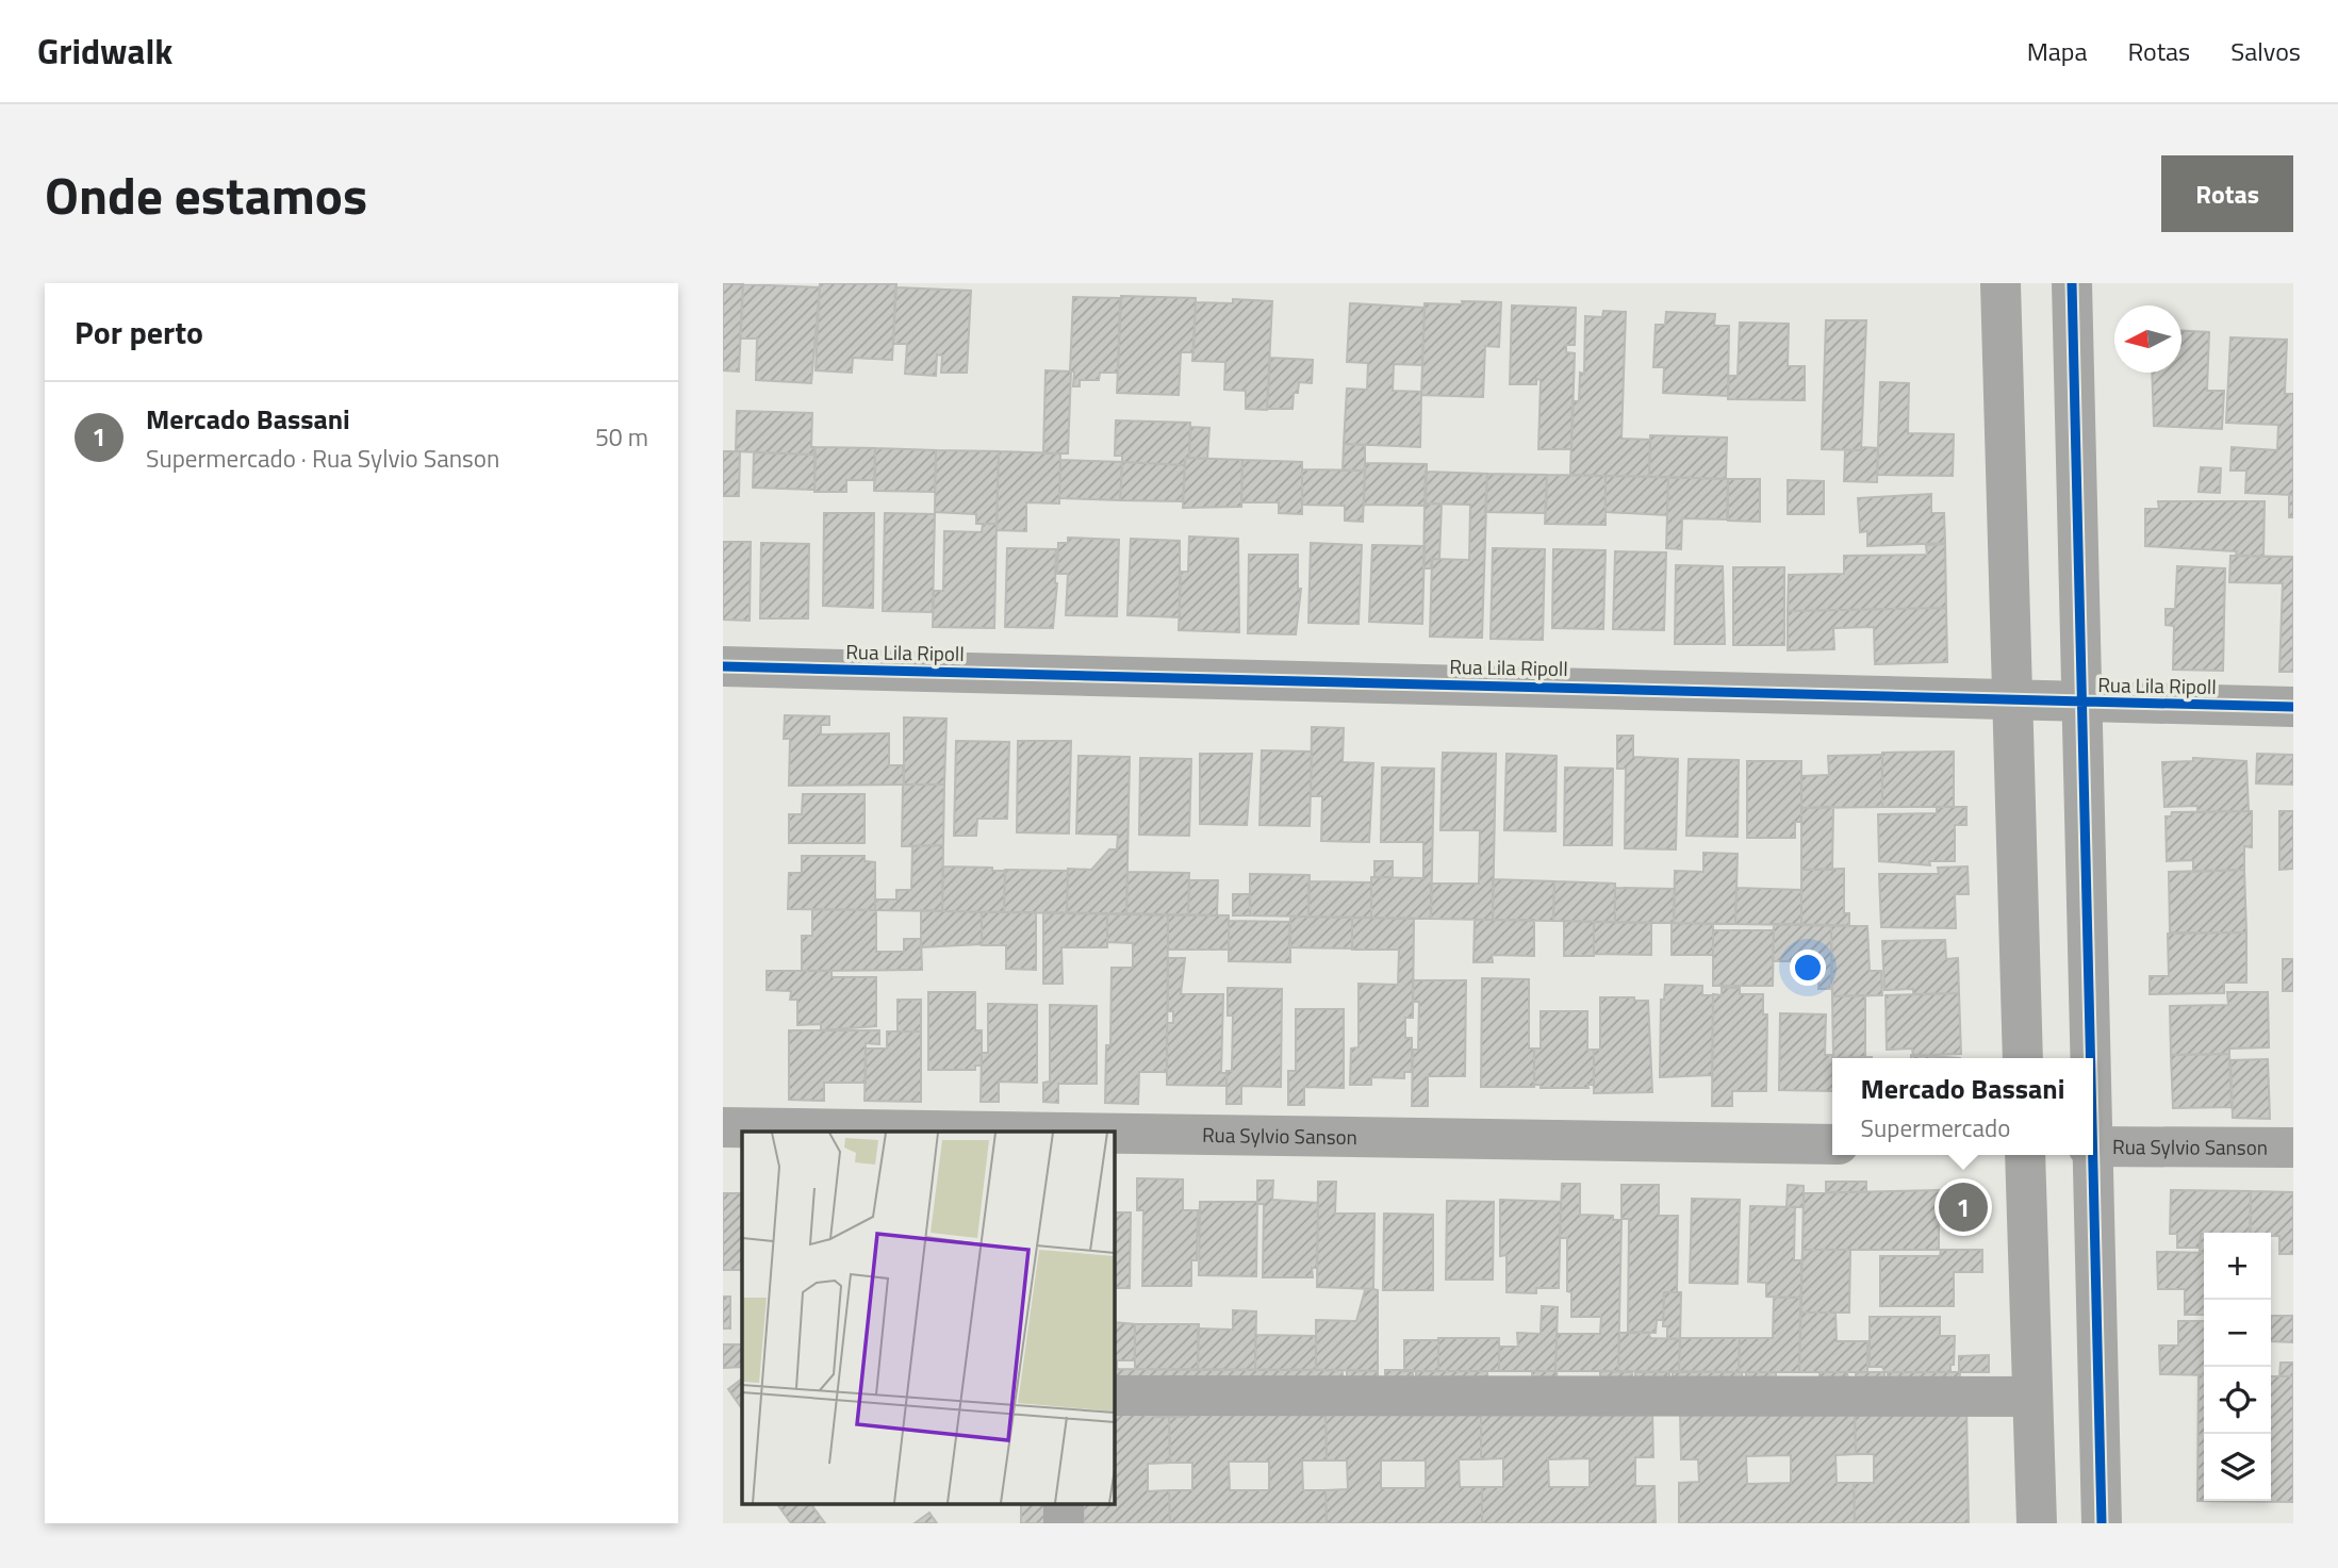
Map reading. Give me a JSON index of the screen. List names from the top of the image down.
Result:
{
  "streets": {
    "street": ["Rua Lila Ripoll", "Rua Sylvio Sanson"]
  },
  "north": "left",
  "page": {
    "header": "Gridwalk",
    "nav": ["Mapa", "Rotas", "Salvos"],
    "title": "Onde estamos",
    "buttons": "Rotas",
    "heading": "Por perto",
    "list": [
      {
        "mark": "1",
        "name": "Mercado Bassani",
        "note": "Supermercado · Rua Sylvio Sanson",
        "value": "50 m"
      }
    ],
    "popup": ["Mercado Bassani", "Supermercado"],
    "pins": "1",
    "map_buttons": ["+", "−"]
  }
}
